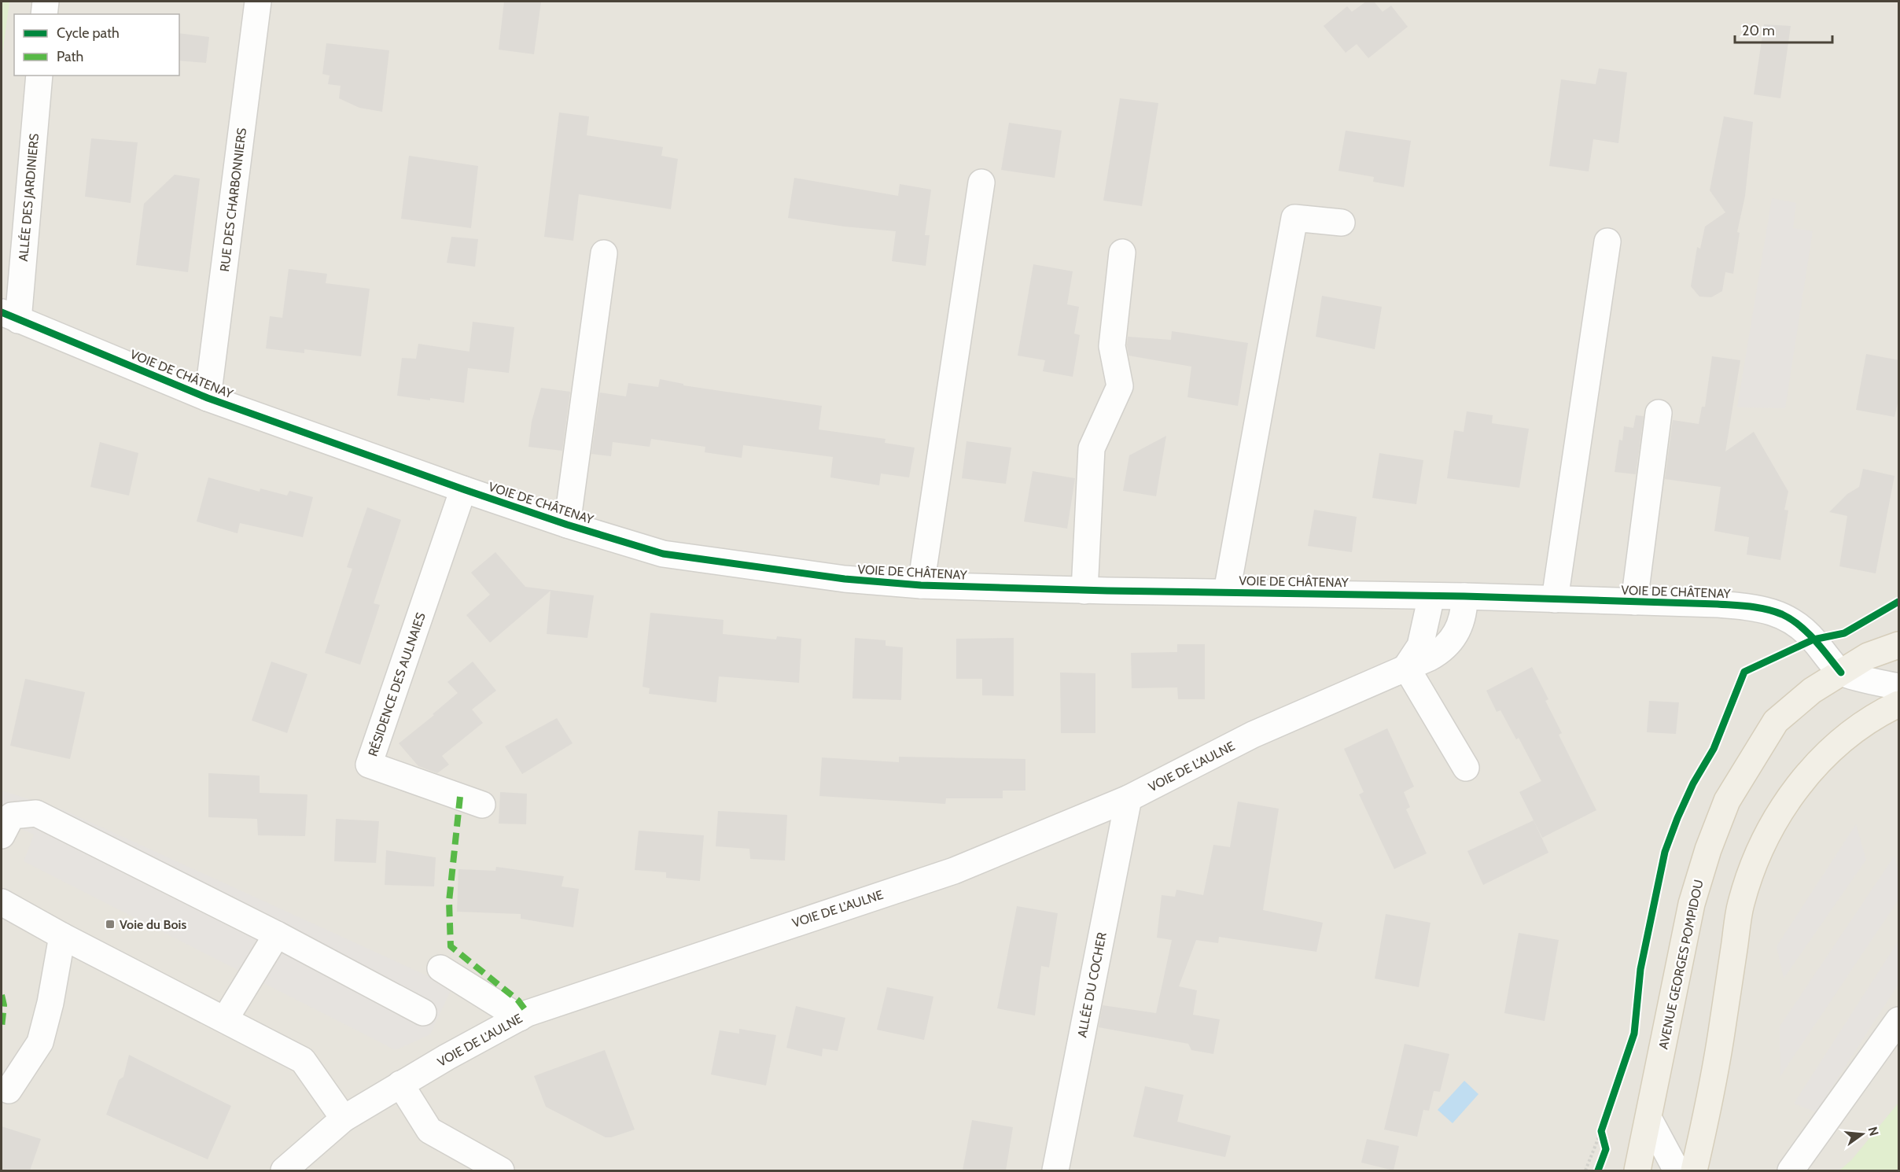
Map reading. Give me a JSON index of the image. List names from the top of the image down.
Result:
{
  "streets": {
    "main road": ["AVENUE GEORGES POMPIDOU"],
    "street": [
      "ALLÉE DES JARDINIERS",
      "RUE DES CHARBONNIERS",
      "VOIE DE CHÂTENAY",
      "RÉSIDENCE DES AULNAIES",
      "VOIE DE L'AULNE",
      "ALLÉE DU COCHER"
    ]
  },
  "crossings": [
    ["ALLÉE DES JARDINIERS", "VOIE DE CHÂTENAY"],
    ["RUE DES CHARBONNIERS", "VOIE DE CHÂTENAY"],
    ["VOIE DE CHÂTENAY", "RÉSIDENCE DES AULNAIES"],
    ["VOIE DE CHÂTENAY", "VOIE DE L'AULNE"],
    ["VOIE DE CHÂTENAY", "AVENUE GEORGES POMPIDOU"],
    ["VOIE DE L'AULNE", "ALLÉE DU COCHER"]
  ],
  "places": {
    "transit": ["Voie du Bois"]
  },
  "legend": ["Cycle path", "Path"],
  "scale_bar": "20 m",
  "north": "right"
}
